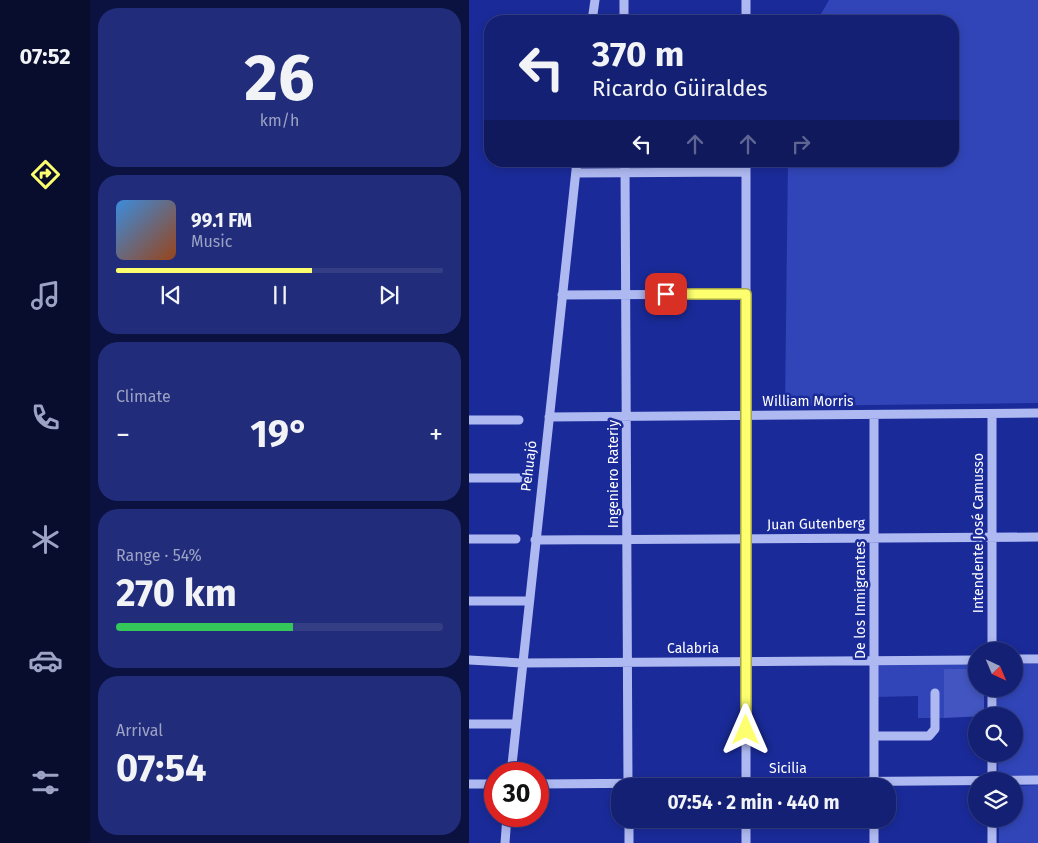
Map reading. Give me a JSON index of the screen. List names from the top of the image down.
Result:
{
  "streets": {
    "street": [
      "William Morris",
      "Pehuajó",
      "Ingeniero Rateriy",
      "Juan Gutenberg",
      "Intendente José Camusso",
      "De los Inmigrantes",
      "Calabria",
      "Sicilia"
    ]
  },
  "crossings": [
    ["William Morris", "Pehuajó"],
    ["William Morris", "Ingeniero Rateriy"],
    ["William Morris", "Intendente José Camusso"],
    ["William Morris", "De los Inmigrantes"],
    ["Pehuajó", "Juan Gutenberg"],
    ["Pehuajó", "Calabria"],
    ["Ingeniero Rateriy", "Juan Gutenberg"],
    ["Ingeniero Rateriy", "Calabria"],
    ["Juan Gutenberg", "Intendente José Camusso"],
    ["Juan Gutenberg", "De los Inmigrantes"],
    ["De los Inmigrantes", "Calabria"]
  ],
  "north": "bottom right",
  "page": {
    "tabs": "07:52",
    "tile": [
      ["26", "km/h"],
      "Climate",
      ["Range · 54%", "270 km"],
      ["Arrival", "07:54"]
    ],
    "turn": ["370 m", "Ricardo Güiraldes"],
    "song": ["99.1 FM", "Music"],
    "heat": ["−", "19°", "+"],
    "limit": "30",
    "trip": "07:54 · 2 min · 440 m"
  }
}
